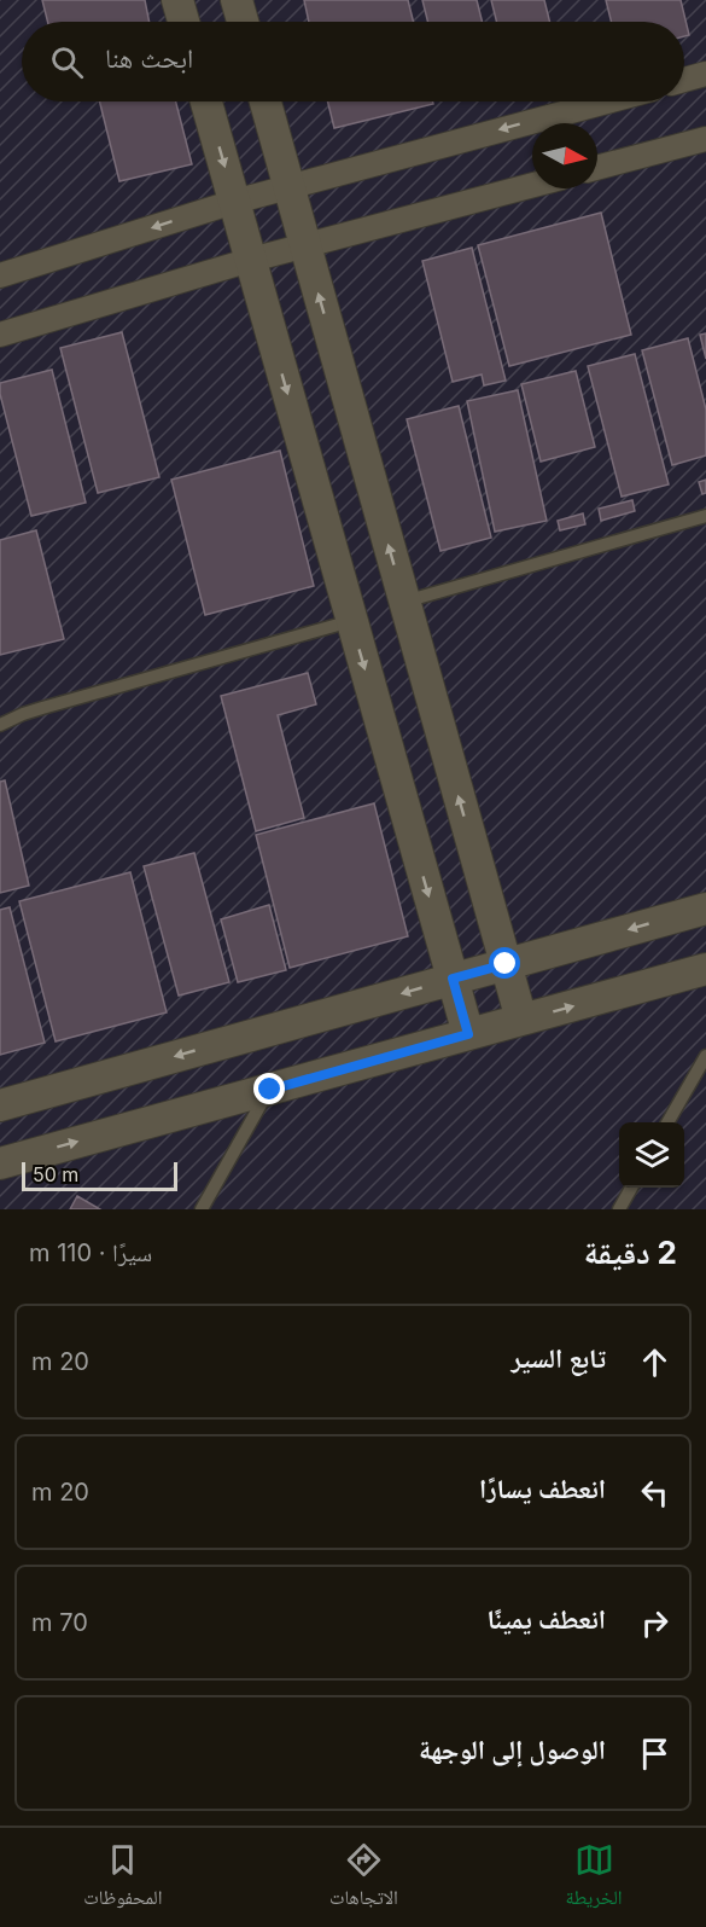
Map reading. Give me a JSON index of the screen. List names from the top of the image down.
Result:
{
  "scale_bar": "50 m",
  "north": "right",
  "page": {
    "search": "ابحث هنا",
    "scale": "50 m",
    "heading": ["2 دقيقة", "سيرًا · 110 m"],
    "list": [
      ["تابع السير", "20 m"],
      ["انعطف يسارًا", "20 m"],
      ["انعطف يمينًا", "70 m"],
      "الوصول إلى الوجهة"
    ],
    "nav": ["الخريطة", "الاتجاهات", "المحفوظات"]
  }
}
